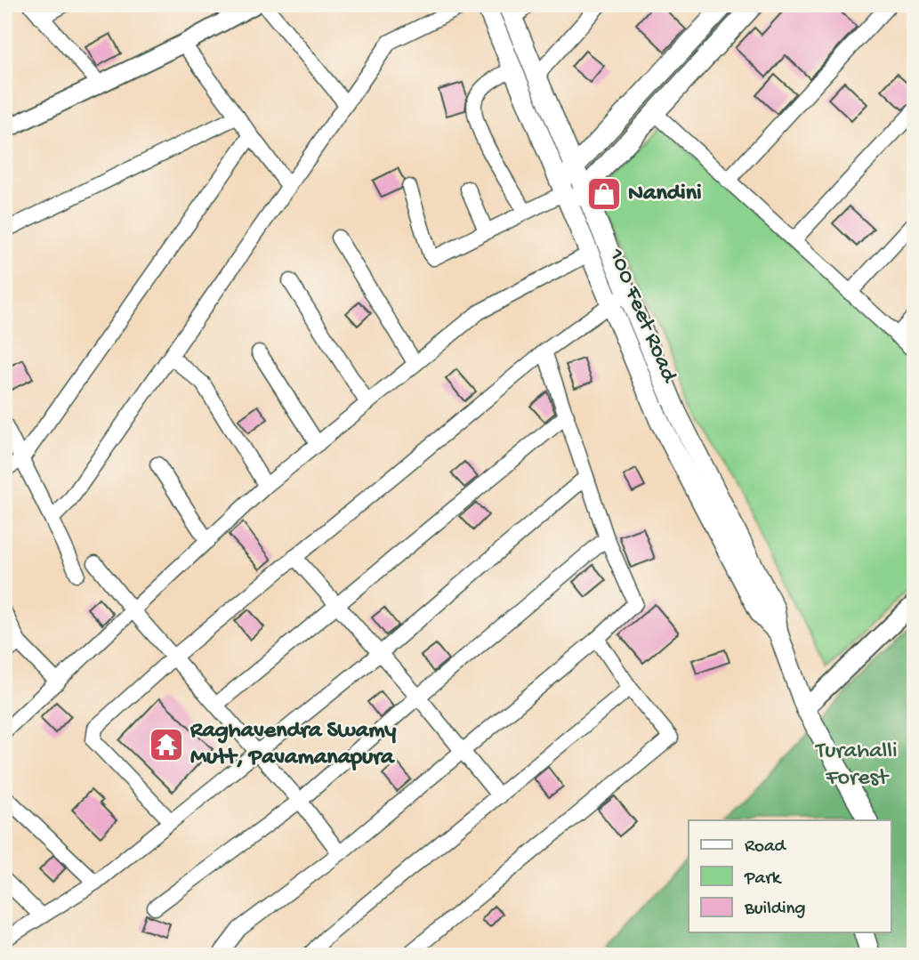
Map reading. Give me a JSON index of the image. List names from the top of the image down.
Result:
{
  "streets": {
    "main road": ["100 Feet Road"]
  },
  "parks": ["Turahalli Forest"],
  "places": {
    "shop": ["Nandini"],
    "temple": ["Raghavendra Swamy Mutt, Pavamanapura"]
  },
  "legend": ["Road", "Park", "Building"]
}
